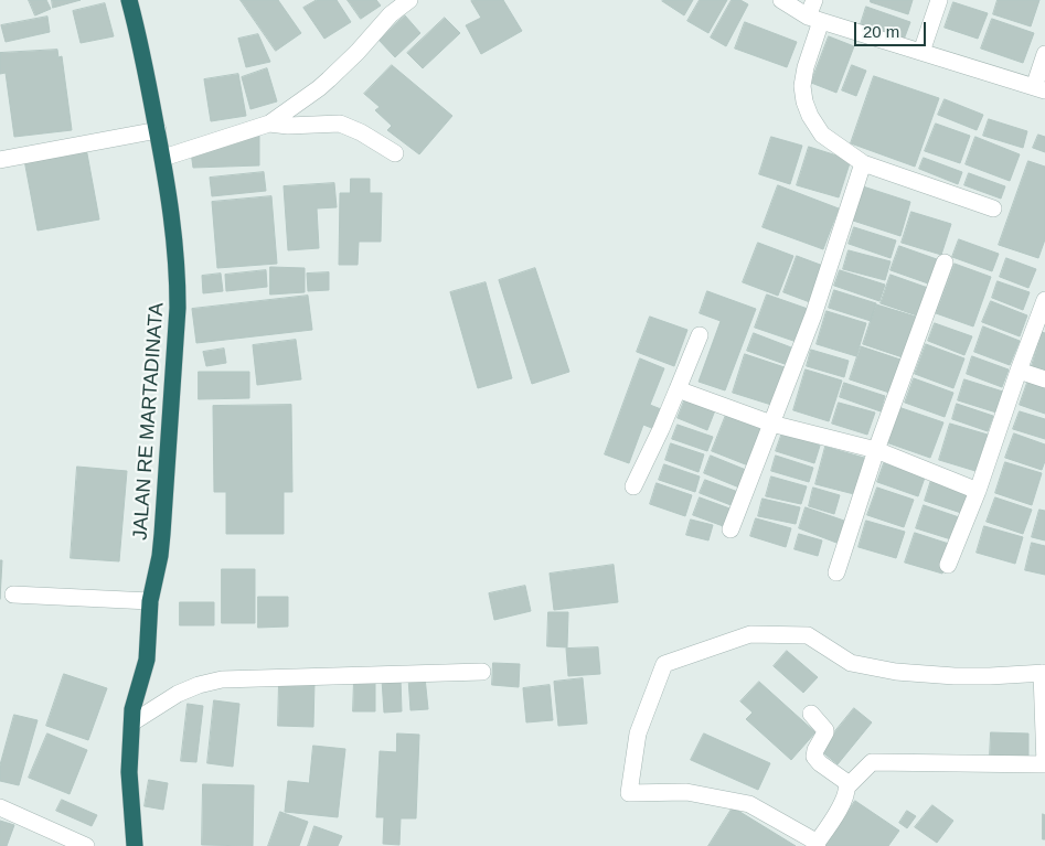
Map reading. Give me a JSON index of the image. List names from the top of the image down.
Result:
{
  "streets": {
    "highway": ["JALAN RE MARTADINATA"]
  },
  "scale_bar": "20 m"
}
